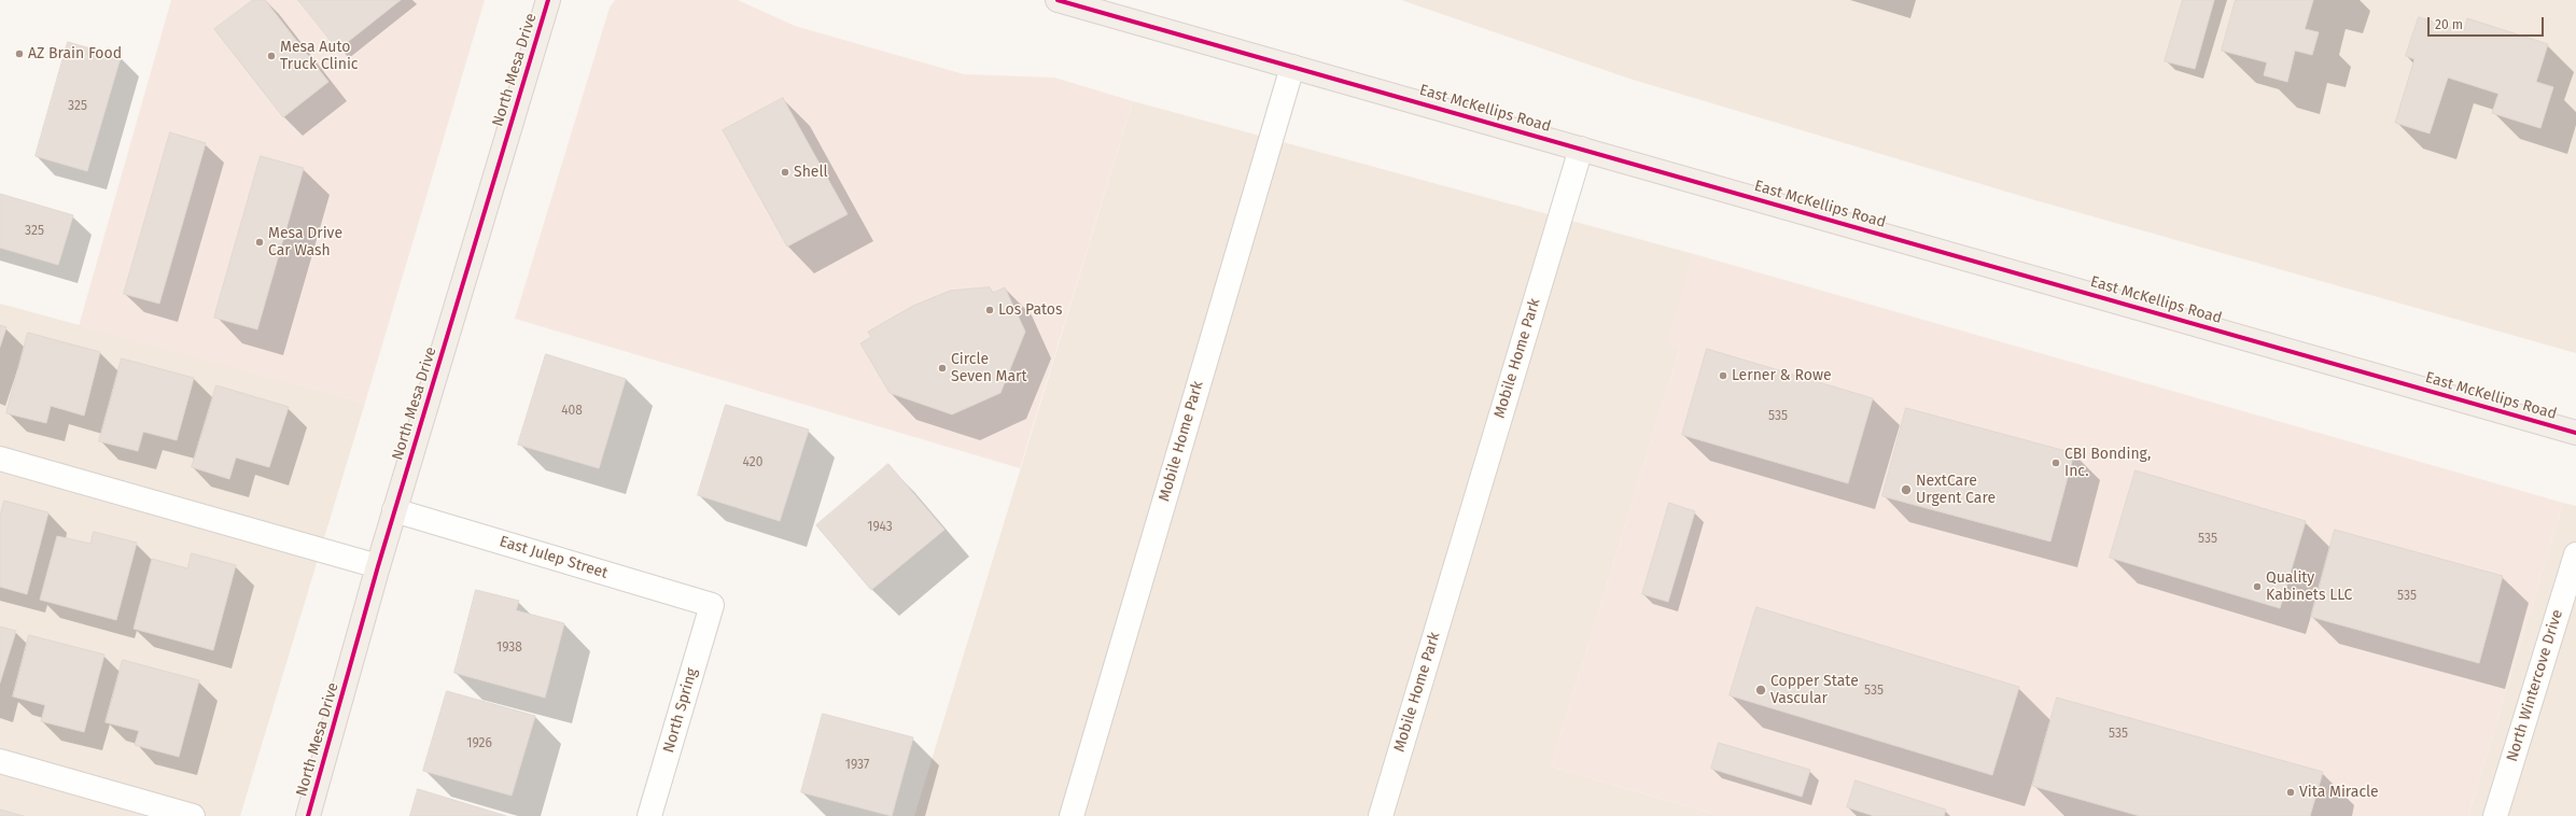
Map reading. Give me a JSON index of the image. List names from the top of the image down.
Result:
{
  "streets": {
    "main road": ["North Mesa Drive", "East McKellips Road"],
    "street": [
      "Mobile Home Park",
      "East Julep Street",
      "North Wintercove Drive",
      "North Spring"
    ]
  },
  "crossings": [
    ["North Mesa Drive", "East Julep Street"],
    ["East McKellips Road", "Mobile Home Park"],
    ["East Julep Street", "North Spring"]
  ],
  "places": [
    "AZ Brain Food",
    "Mesa Auto Truck Clinic",
    "Shell",
    "Mesa Drive Car Wash",
    "Los Patos",
    "Circle Seven Mart",
    "Lerner & Rowe",
    "CBI Bonding, Inc.",
    "NextCare Urgent Care",
    "Quality Kabinets LLC",
    "Copper State Vascular",
    "Vita Miracle"
  ],
  "house_numbers": [
    "325",
    "325",
    "408",
    "535",
    "420",
    "1943",
    "535",
    "535",
    "1938",
    "535",
    "535",
    "1926",
    "1937"
  ],
  "scale_bar": "20 m"
}
